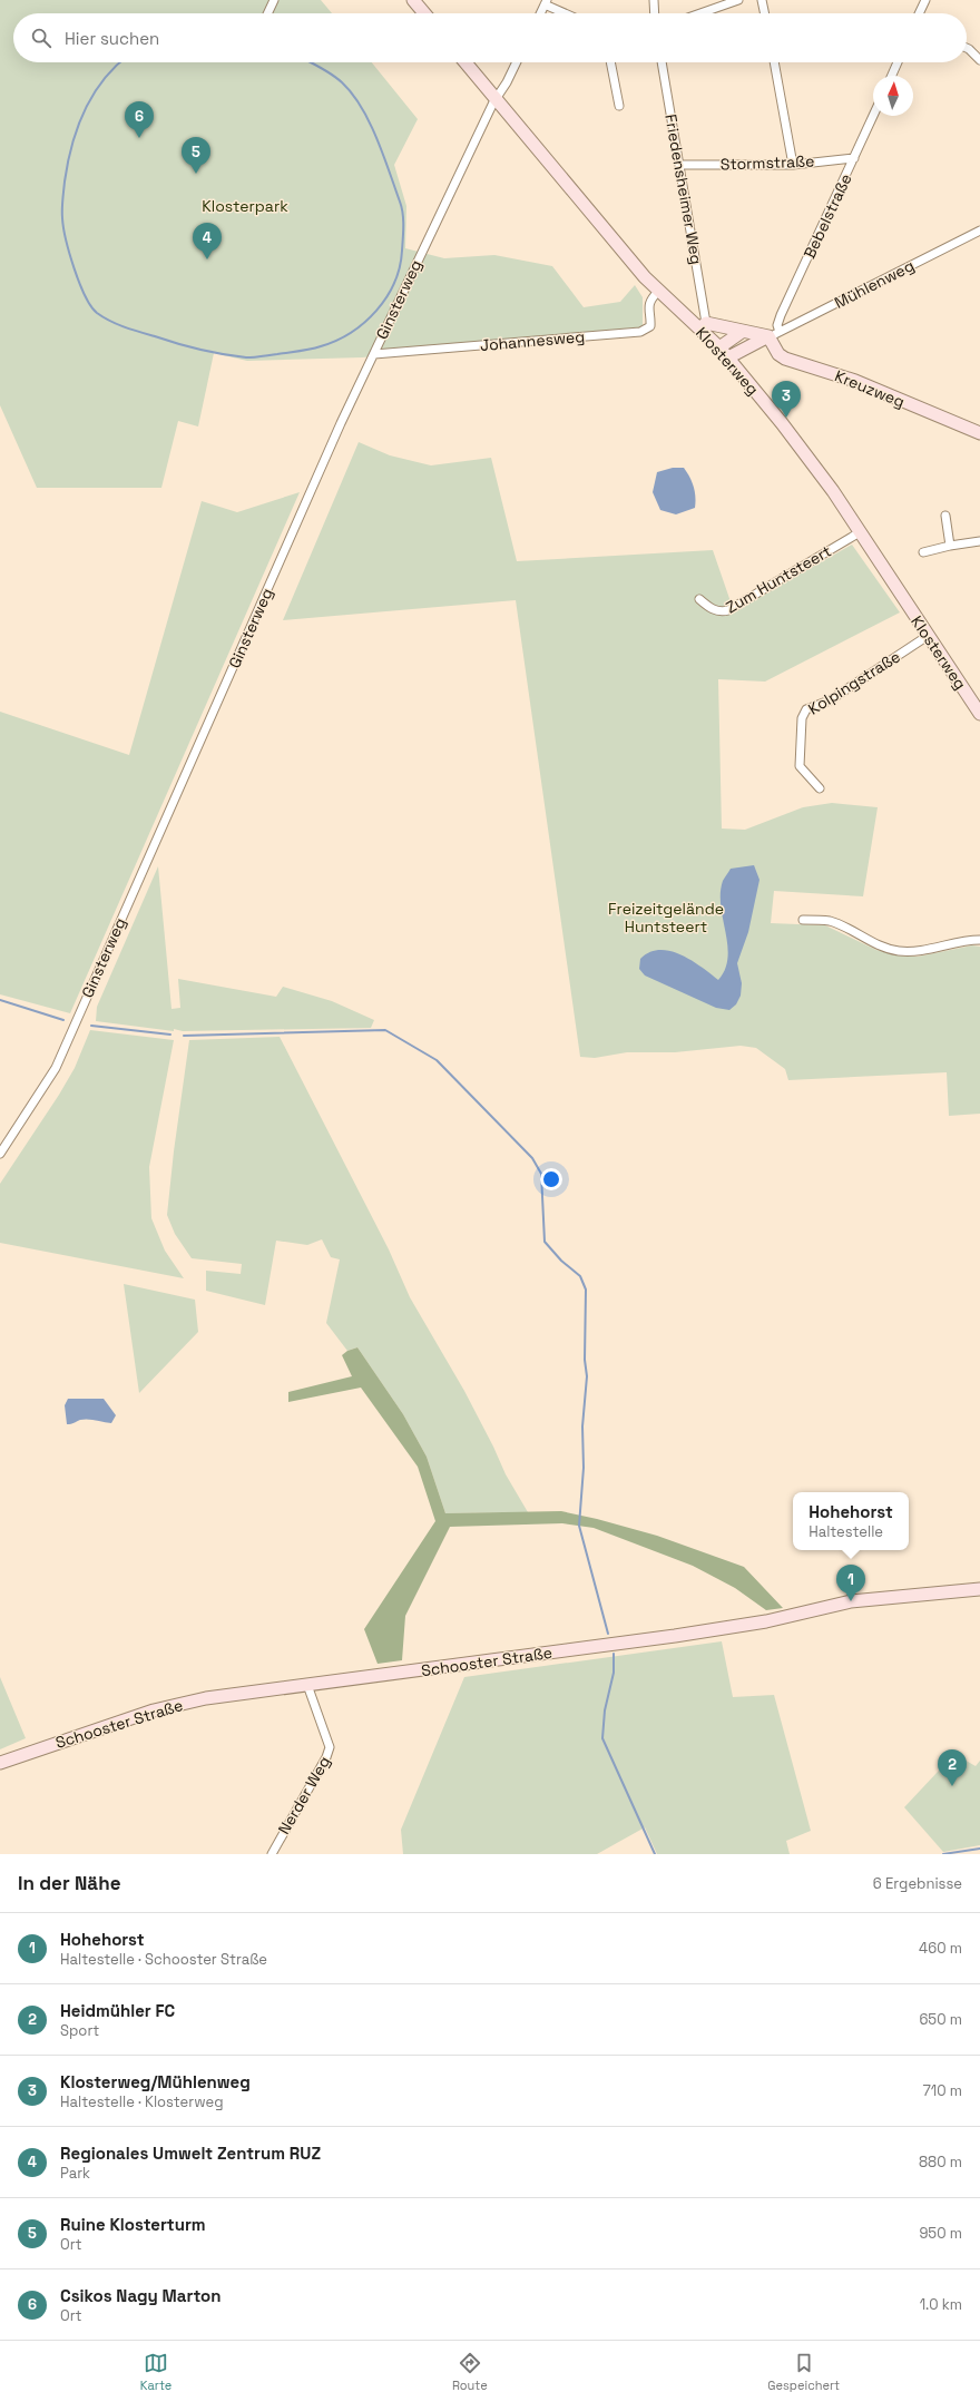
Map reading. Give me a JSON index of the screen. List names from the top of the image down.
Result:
{
  "streets": {
    "street": [
      "Stormstraße",
      "Friedensheimer Weg",
      "Bebelstraße",
      "Mühlenweg",
      "Ginsterweg",
      "Johannesweg",
      "Klosterweg",
      "Kreuzweg",
      "Zum Huntsteert",
      "Kolpingstraße",
      "Schooster Straße",
      "Nerder Weg"
    ]
  },
  "crossings": [
    ["Stormstraße", "Friedensheimer Weg"],
    ["Stormstraße", "Bebelstraße"],
    ["Friedensheimer Weg", "Klosterweg"],
    ["Bebelstraße", "Mühlenweg"],
    ["Bebelstraße", "Kreuzweg"],
    ["Mühlenweg", "Klosterweg"],
    ["Mühlenweg", "Kreuzweg"],
    ["Ginsterweg", "Johannesweg"],
    ["Ginsterweg", "Klosterweg"],
    ["Johannesweg", "Klosterweg"],
    ["Klosterweg", "Zum Huntsteert"],
    ["Klosterweg", "Kolpingstraße"],
    ["Schooster Straße", "Nerder Weg"]
  ],
  "parks": ["Klosterpark", "Freizeitgelände Huntsteert"],
  "north": "top",
  "page": {
    "search": "Hier suchen",
    "pins": [
      "6",
      "5",
      "4",
      "3",
      "1",
      "2"
    ],
    "popup": ["Hohehorst", "Haltestelle"],
    "heading": ["In der Nähe", "6 Ergebnisse"],
    "list": [
      {
        "mark": "1",
        "name": "Hohehorst",
        "note": "Haltestelle · Schooster Straße",
        "value": "460 m"
      },
      {
        "mark": "2",
        "name": "Heidmühler FC",
        "note": "Sport",
        "value": "650 m"
      },
      {
        "mark": "3",
        "name": "Klosterweg/Mühlenweg",
        "note": "Haltestelle · Klosterweg",
        "value": "710 m"
      },
      {
        "mark": "4",
        "name": "Regionales Umwelt Zentrum RUZ",
        "note": "Park",
        "value": "880 m"
      },
      {
        "mark": "5",
        "name": "Ruine Klosterturm",
        "note": "Ort",
        "value": "950 m"
      },
      {
        "mark": "6",
        "name": "Csikos Nagy Marton",
        "note": "Ort",
        "value": "1.0 km"
      }
    ],
    "nav": ["Karte", "Route", "Gespeichert"]
  }
}
